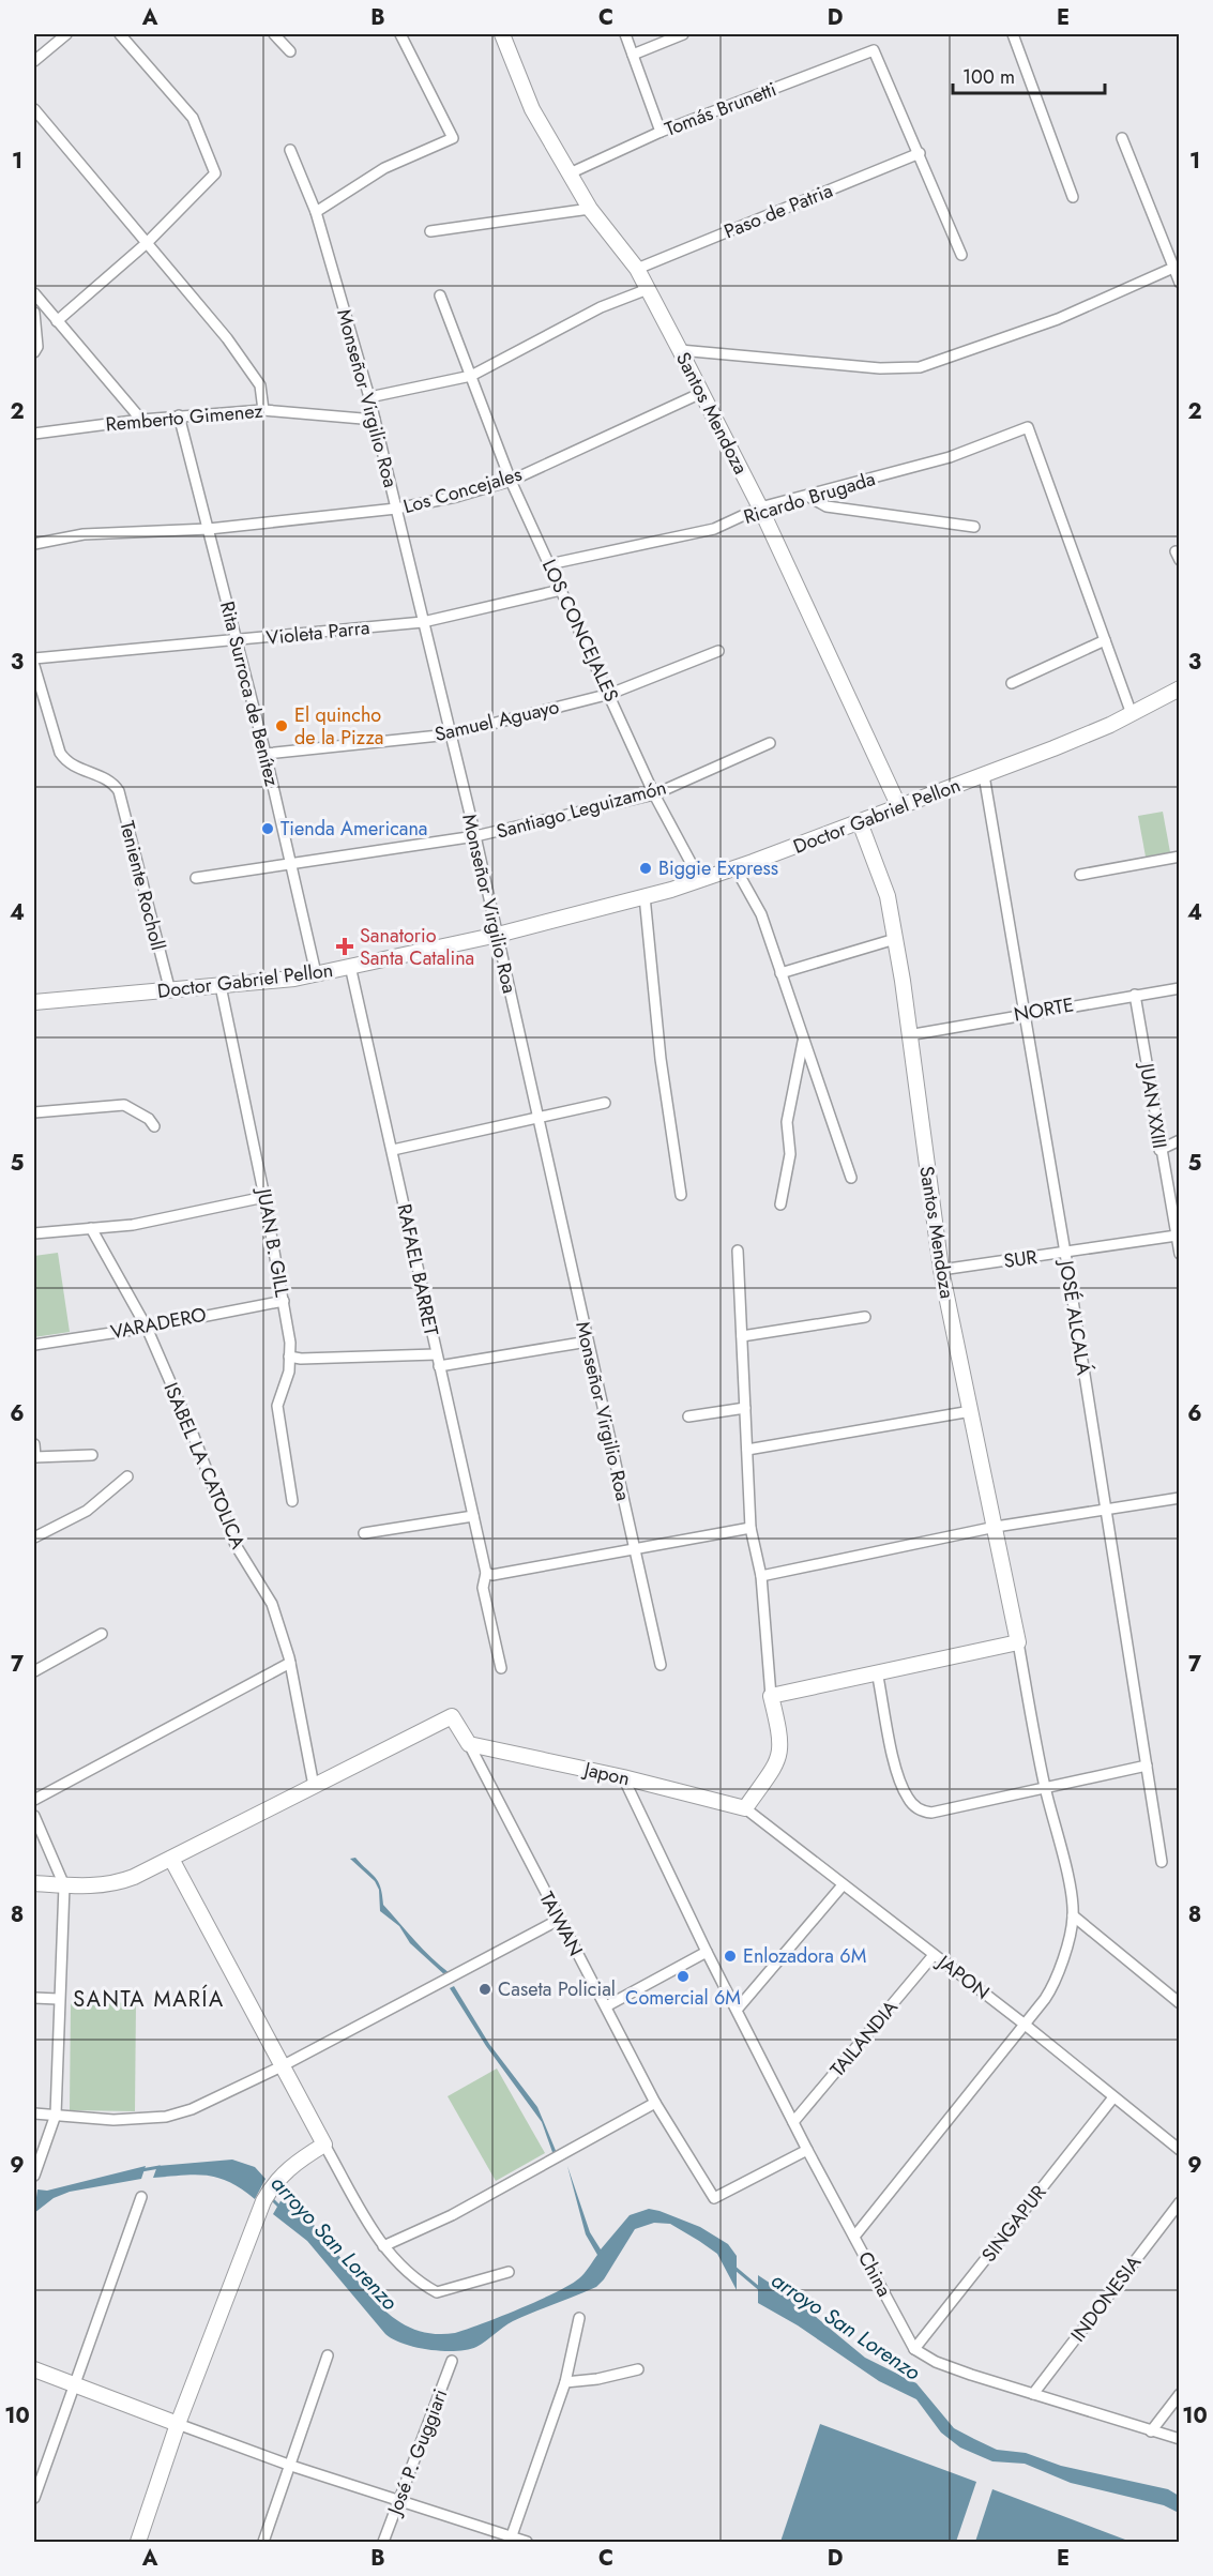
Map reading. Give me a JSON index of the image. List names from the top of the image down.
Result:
{
  "streets": {
    "street": [
      "Tomás Brunetti",
      "Paso de Patria",
      "Monseñor Virgilio Roa",
      "Santos Mendoza",
      "Remberto Gimenez",
      "Los Concejales",
      "Ricardo Brugada",
      "LOS CONCEJALES",
      "Violeta Parra",
      "Rita Surroca de Benítez",
      "Samuel Aguayo",
      "Santiago Leguizamón",
      "Doctor Gabriel Pellon",
      "Teniente Rocholl",
      "NORTE",
      "JUAN XXIII",
      "JUAN B. GILL",
      "SUR",
      "RAFAEL BARRET",
      "JOSÉ ALCALÁ",
      "VARADERO",
      "ISABEL LA CATOLICA",
      "Japon",
      "TAIWAN",
      "JAPON",
      "TAILANDIA",
      "SINGAPUR",
      "China",
      "INDONESIA",
      "José P. Guggiari"
    ]
  },
  "crossings": [
    ["Tomás Brunetti", "Paso de Patria"],
    ["Tomás Brunetti", "Santos Mendoza"],
    ["Paso de Patria", "Santos Mendoza"],
    ["Monseñor Virgilio Roa", "Remberto Gimenez"],
    ["Monseñor Virgilio Roa", "Los Concejales"],
    ["Monseñor Virgilio Roa", "Violeta Parra"],
    ["Monseñor Virgilio Roa", "Samuel Aguayo"],
    ["Monseñor Virgilio Roa", "Santiago Leguizamón"],
    ["Monseñor Virgilio Roa", "Doctor Gabriel Pellon"],
    ["Santos Mendoza", "Los Concejales"],
    ["Santos Mendoza", "Ricardo Brugada"],
    ["Santos Mendoza", "Doctor Gabriel Pellon"],
    ["Santos Mendoza", "NORTE"],
    ["Santos Mendoza", "SUR"],
    ["Remberto Gimenez", "Rita Surroca de Benítez"],
    ["Los Concejales", "LOS CONCEJALES"],
    ["Los Concejales", "Rita Surroca de Benítez"],
    ["Ricardo Brugada", "LOS CONCEJALES"],
    ["LOS CONCEJALES", "Violeta Parra"],
    ["LOS CONCEJALES", "Samuel Aguayo"],
    ["LOS CONCEJALES", "Santiago Leguizamón"],
    ["LOS CONCEJALES", "Doctor Gabriel Pellon"],
    ["Violeta Parra", "Rita Surroca de Benítez"],
    ["Rita Surroca de Benítez", "Samuel Aguayo"],
    ["Rita Surroca de Benítez", "Santiago Leguizamón"],
    ["Rita Surroca de Benítez", "Doctor Gabriel Pellon"],
    ["Doctor Gabriel Pellon", "Teniente Rocholl"],
    ["Doctor Gabriel Pellon", "JUAN B. GILL"],
    ["Doctor Gabriel Pellon", "RAFAEL BARRET"],
    ["Doctor Gabriel Pellon", "JOSÉ ALCALÁ"],
    ["NORTE", "JUAN XXIII"],
    ["NORTE", "JOSÉ ALCALÁ"],
    ["JUAN XXIII", "SUR"],
    ["JUAN B. GILL", "VARADERO"],
    ["SUR", "JOSÉ ALCALÁ"],
    ["VARADERO", "ISABEL LA CATOLICA"],
    ["Japon", "TAIWAN"],
    ["Japon", "JAPON"],
    ["Japon", "China"],
    ["TAIWAN", "China"],
    ["JAPON", "TAILANDIA"],
    ["JAPON", "SINGAPUR"],
    ["TAILANDIA", "China"],
    ["SINGAPUR", "China"]
  ],
  "districts": ["SANTA MARÍA"],
  "water": ["arroyo San Lorenzo"],
  "places": {
    "other": [
      "El quincho de la Pizza",
      "Tienda Americana",
      "Biggie Express",
      "Enlozadora 6M",
      "Comercial 6M",
      "Caseta Policial"
    ],
    "health": ["Sanatorio Santa Catalina"]
  },
  "scale_bar": "100 m",
  "grid": {
    "columns": [
      "A",
      "B",
      "C",
      "D",
      "E"
    ],
    "rows": [
      "1",
      "2",
      "3",
      "4",
      "5",
      "6",
      "7",
      "8",
      "9",
      "10"
    ]
  }
}
